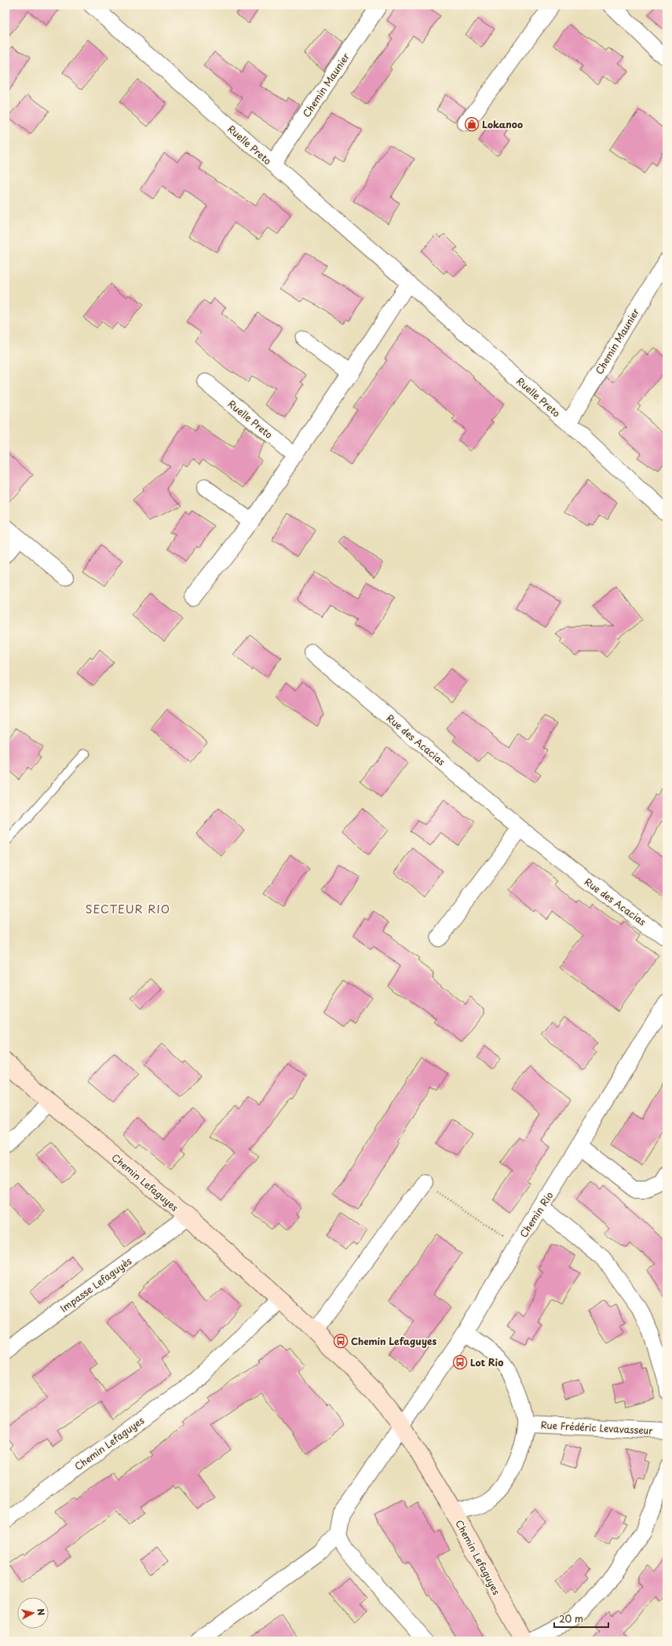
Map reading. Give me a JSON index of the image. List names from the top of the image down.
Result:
{
  "streets": {
    "main road": ["Chemin Lefaguyes"],
    "street": [
      "Chemin Maunier",
      "Ruelle Preto",
      "Rue des Acacias",
      "Chemin Rio",
      "Impasse Lefaguyès",
      "Rue Frédéric Levavasseur"
    ]
  },
  "crossings": [
    ["Chemin Maunier", "Ruelle Preto"],
    ["Chemin Lefaguyes", "Chemin Rio"],
    ["Chemin Lefaguyes", "Impasse Lefaguyès"],
    ["Chemin Lefaguyes", "Rue Frédéric Levavasseur"],
    ["Chemin Rio", "Rue Frédéric Levavasseur"]
  ],
  "districts": ["SECTEUR RIO"],
  "places": {
    "shop": ["Lokanoo"],
    "bus stop": ["Chemin Lefaguyes", "Lot Rio"]
  },
  "scale_bar": "20 m",
  "north": "right"
}
